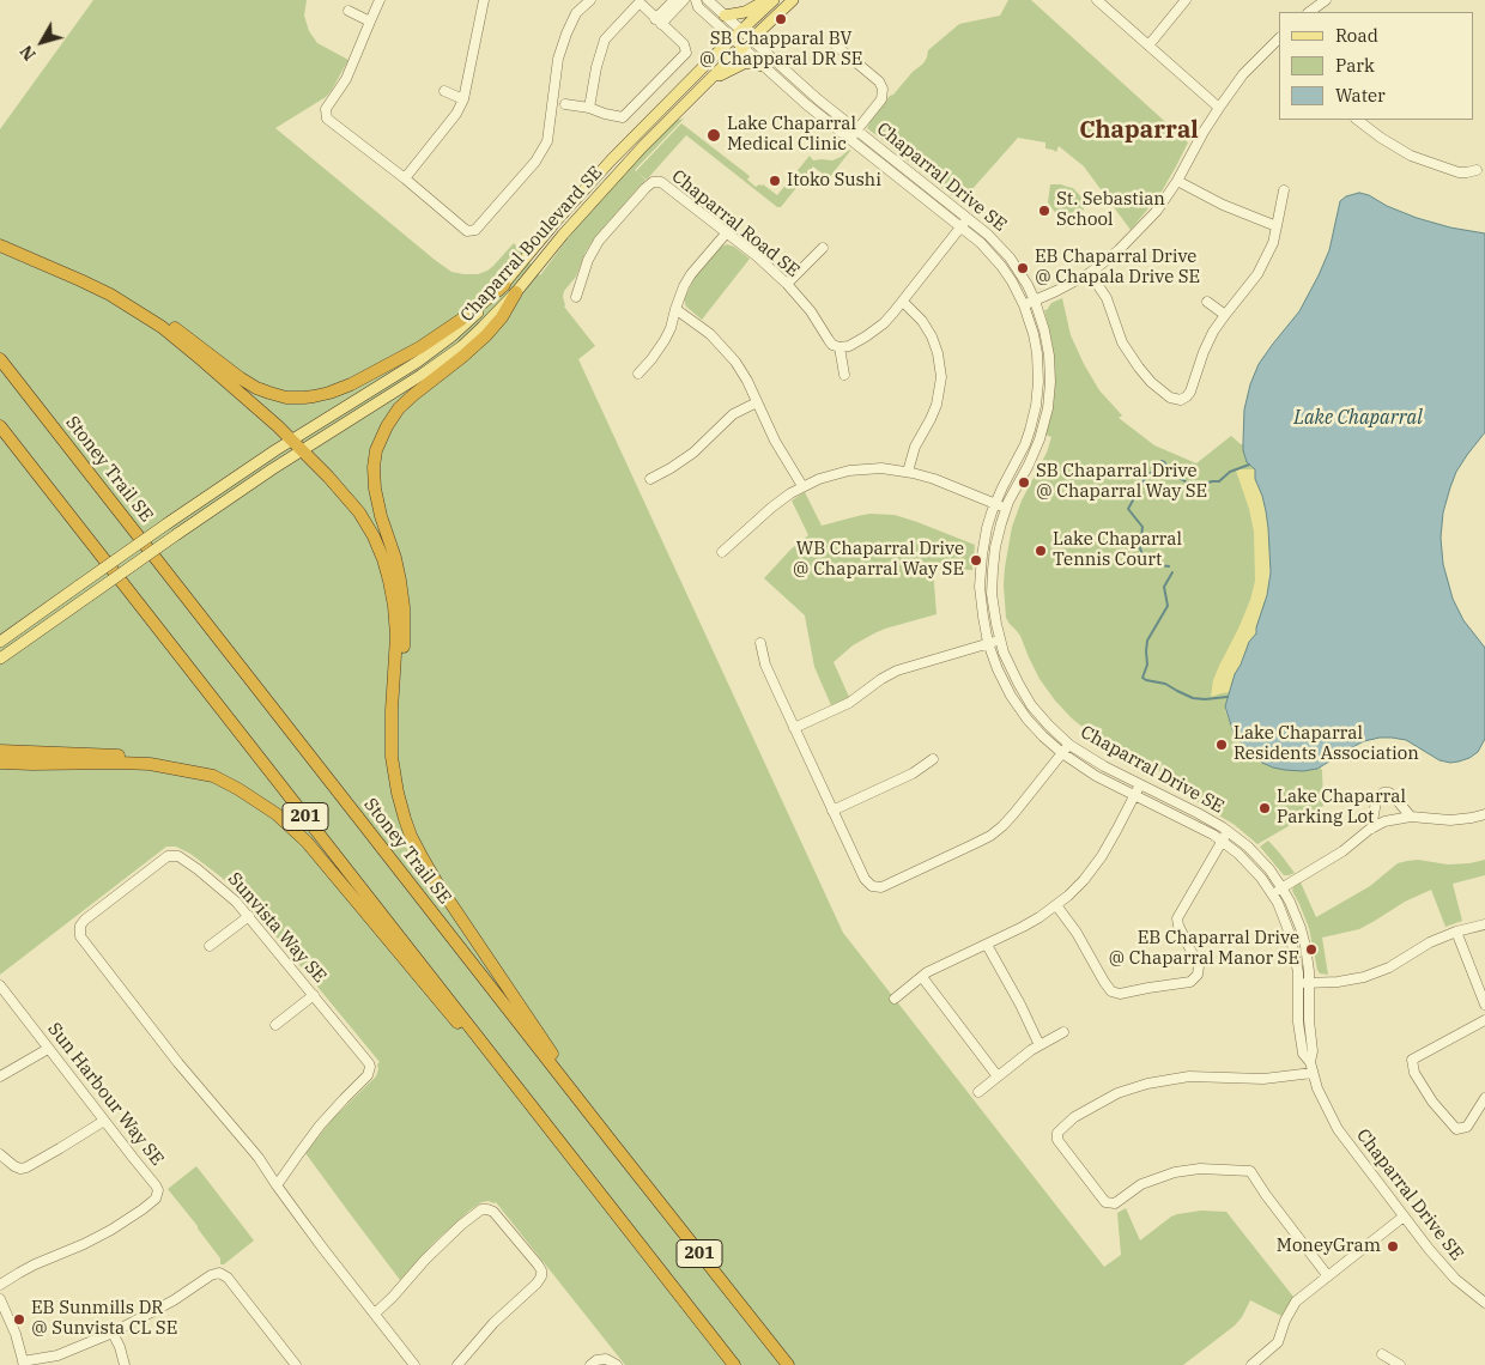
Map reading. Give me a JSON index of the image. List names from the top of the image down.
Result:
{
  "streets": {
    "highway": ["Stoney Trail SE", "201"],
    "main road": ["Chaparral Boulevard SE"],
    "street": [
      "Chaparral Drive SE",
      "Chaparral Road SE",
      "Sunvista Way SE",
      "Sun Harbour Way SE"
    ]
  },
  "crossings": [
    ["Chaparral Drive SE", "Chaparral Boulevard SE"]
  ],
  "districts": ["Chaparral"],
  "water": ["Lake Chaparral"],
  "places": [
    "SB Chapparal BV @ Chapparal DR SE",
    "Lake Chaparral Medical Clinic",
    "Itoko Sushi",
    "St. Sebastian School",
    "EB Chaparral Drive @ Chapala Drive SE",
    "SB Chaparral Drive @ Chaparral Way SE",
    "Lake Chaparral Tennis Court",
    "WB Chaparral Drive @ Chaparral Way SE",
    "Lake Chaparral Residents Association",
    "Lake Chaparral Parking Lot",
    "EB Chaparral Drive @ Chaparral Manor SE",
    "MoneyGram",
    "EB Sunmills DR @ Sunvista CL SE"
  ],
  "legend": ["Road", "Park", "Water"],
  "north": "bottom left"
}
